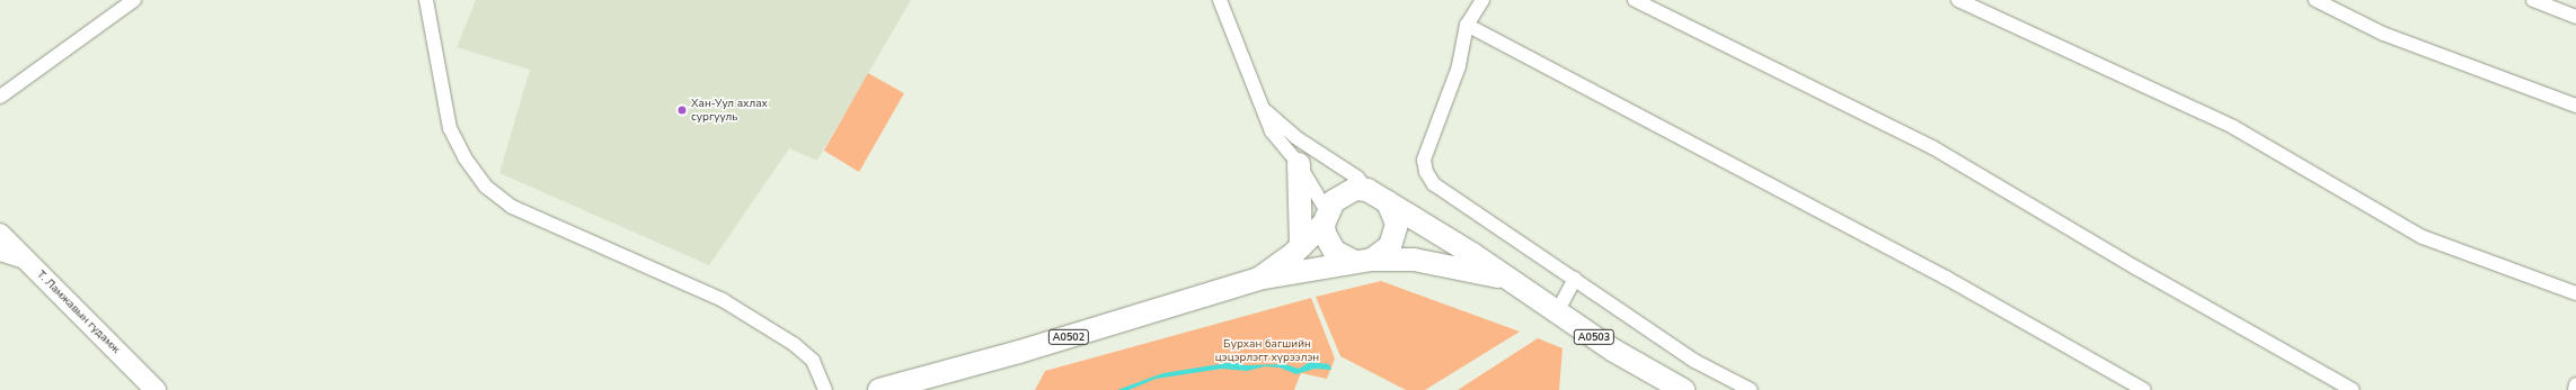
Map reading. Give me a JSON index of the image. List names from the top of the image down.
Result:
{
  "streets": {
    "main road": ["A0502", "A0503"],
    "street": ["Т. Ламжавын гудамж"]
  },
  "crossings": [
    ["A0502", "A0503"]
  ],
  "parks": ["Бурхан багшийн цэцэрлэгт хүрээлэн"],
  "places": ["Хан-Уул ахлах сургууль"]
}
